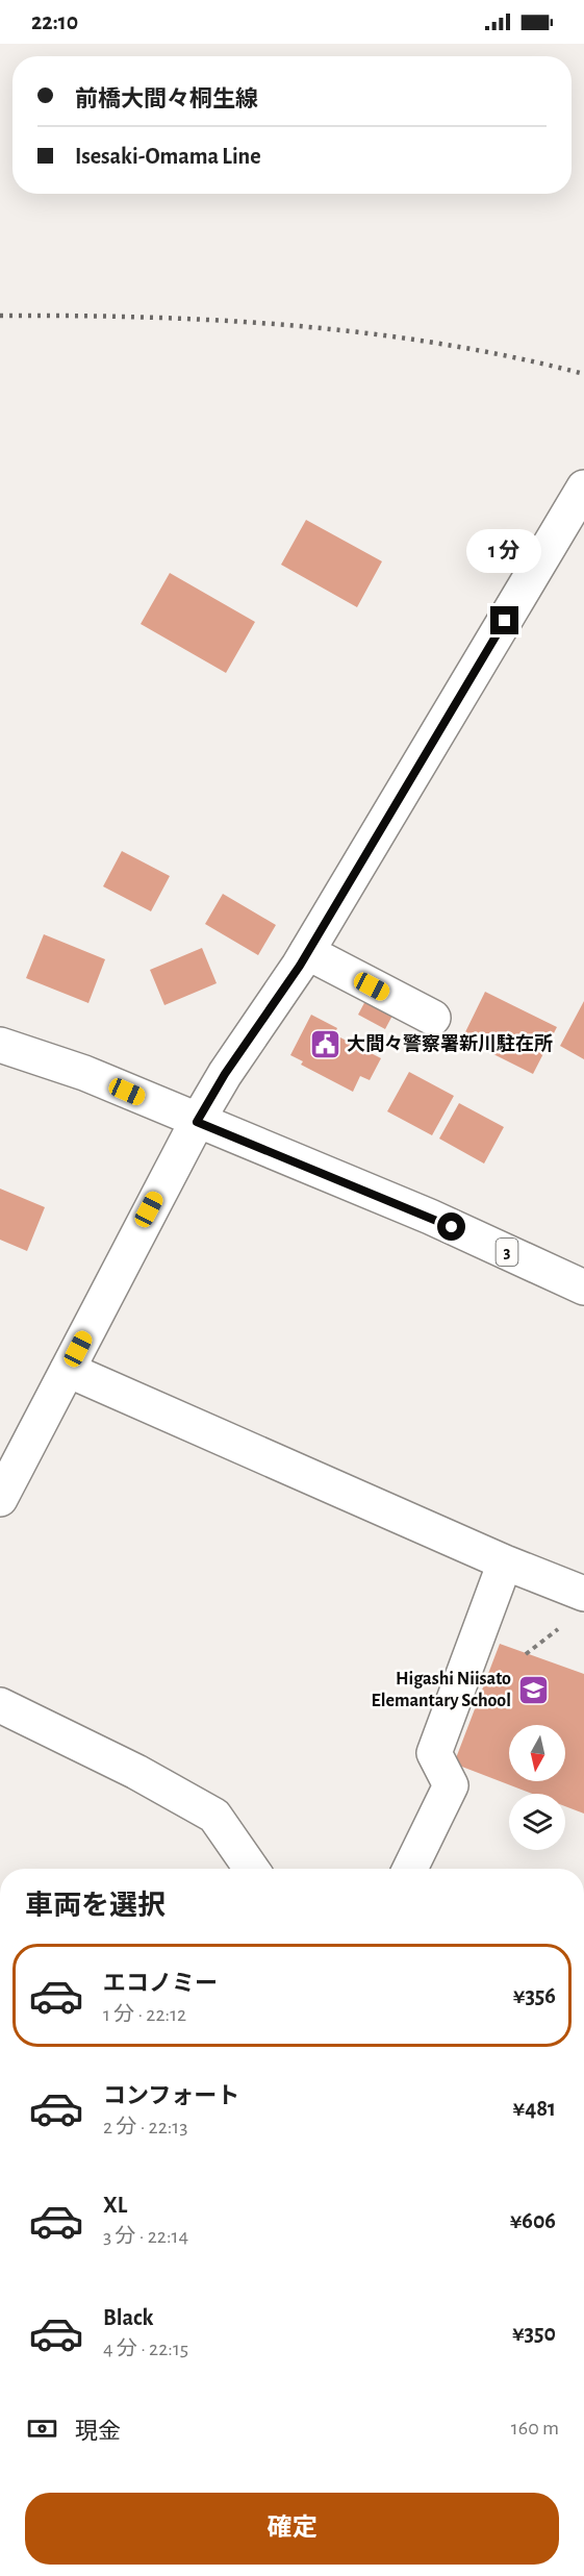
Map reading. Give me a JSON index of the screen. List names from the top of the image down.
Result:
{
  "streets": {
    "main road": ["3"]
  },
  "places": {
    "public building": ["大間々警察署新川駐在所"],
    "school or university": ["Higashi Niisato Elemantary School"]
  },
  "north": "bottom",
  "page": {
    "status": "22:10",
    "banner": ["前橋大間々桐生線", "Isesaki-Omama Line"],
    "bubble": "1 分",
    "heading": "車両を選択",
    "list": [
      {
        "name": "エコノミー",
        "note": "1 分 · 22:12",
        "value": "¥356"
      },
      {
        "name": "コンフォート",
        "note": "2 分 · 22:13",
        "value": "¥481"
      },
      {
        "name": "XL",
        "note": "3 分 · 22:14",
        "value": "¥606"
      },
      {
        "name": "Black",
        "note": "4 分 · 22:15",
        "value": "¥350"
      }
    ],
    "pay": ["現金", "160 m"],
    "buttons": "確定"
  }
}
